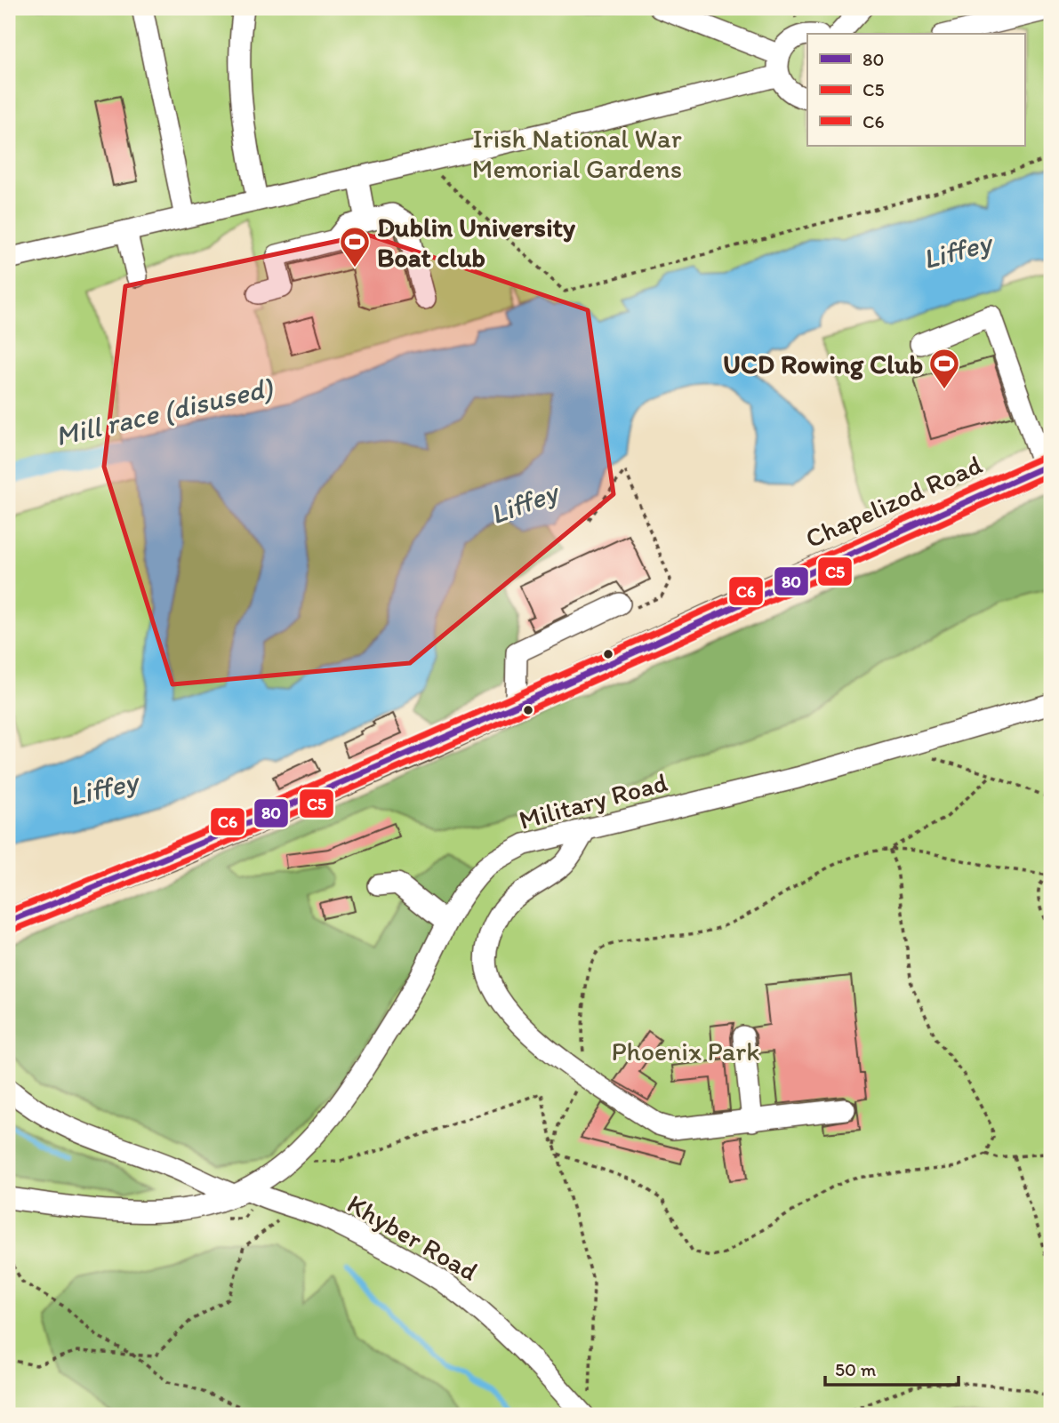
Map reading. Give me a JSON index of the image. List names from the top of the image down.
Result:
{
  "streets": {
    "main road": ["Chapelizod Road"],
    "street": ["Military Road", "Khyber Road"]
  },
  "crossings": [
    ["Military Road", "Khyber Road"]
  ],
  "water": ["Liffey", "Mill race (disused)"],
  "parks": ["Irish National War Memorial Gardens", "Phoenix Park"],
  "places": {
    "sports": ["Dublin University Boat club", "UCD Rowing Club"]
  },
  "lines": ["transit line C6", "transit line 80", "transit line C5"],
  "legend": ["80", "C5", "C6"],
  "scale_bar": "50 m"
}
